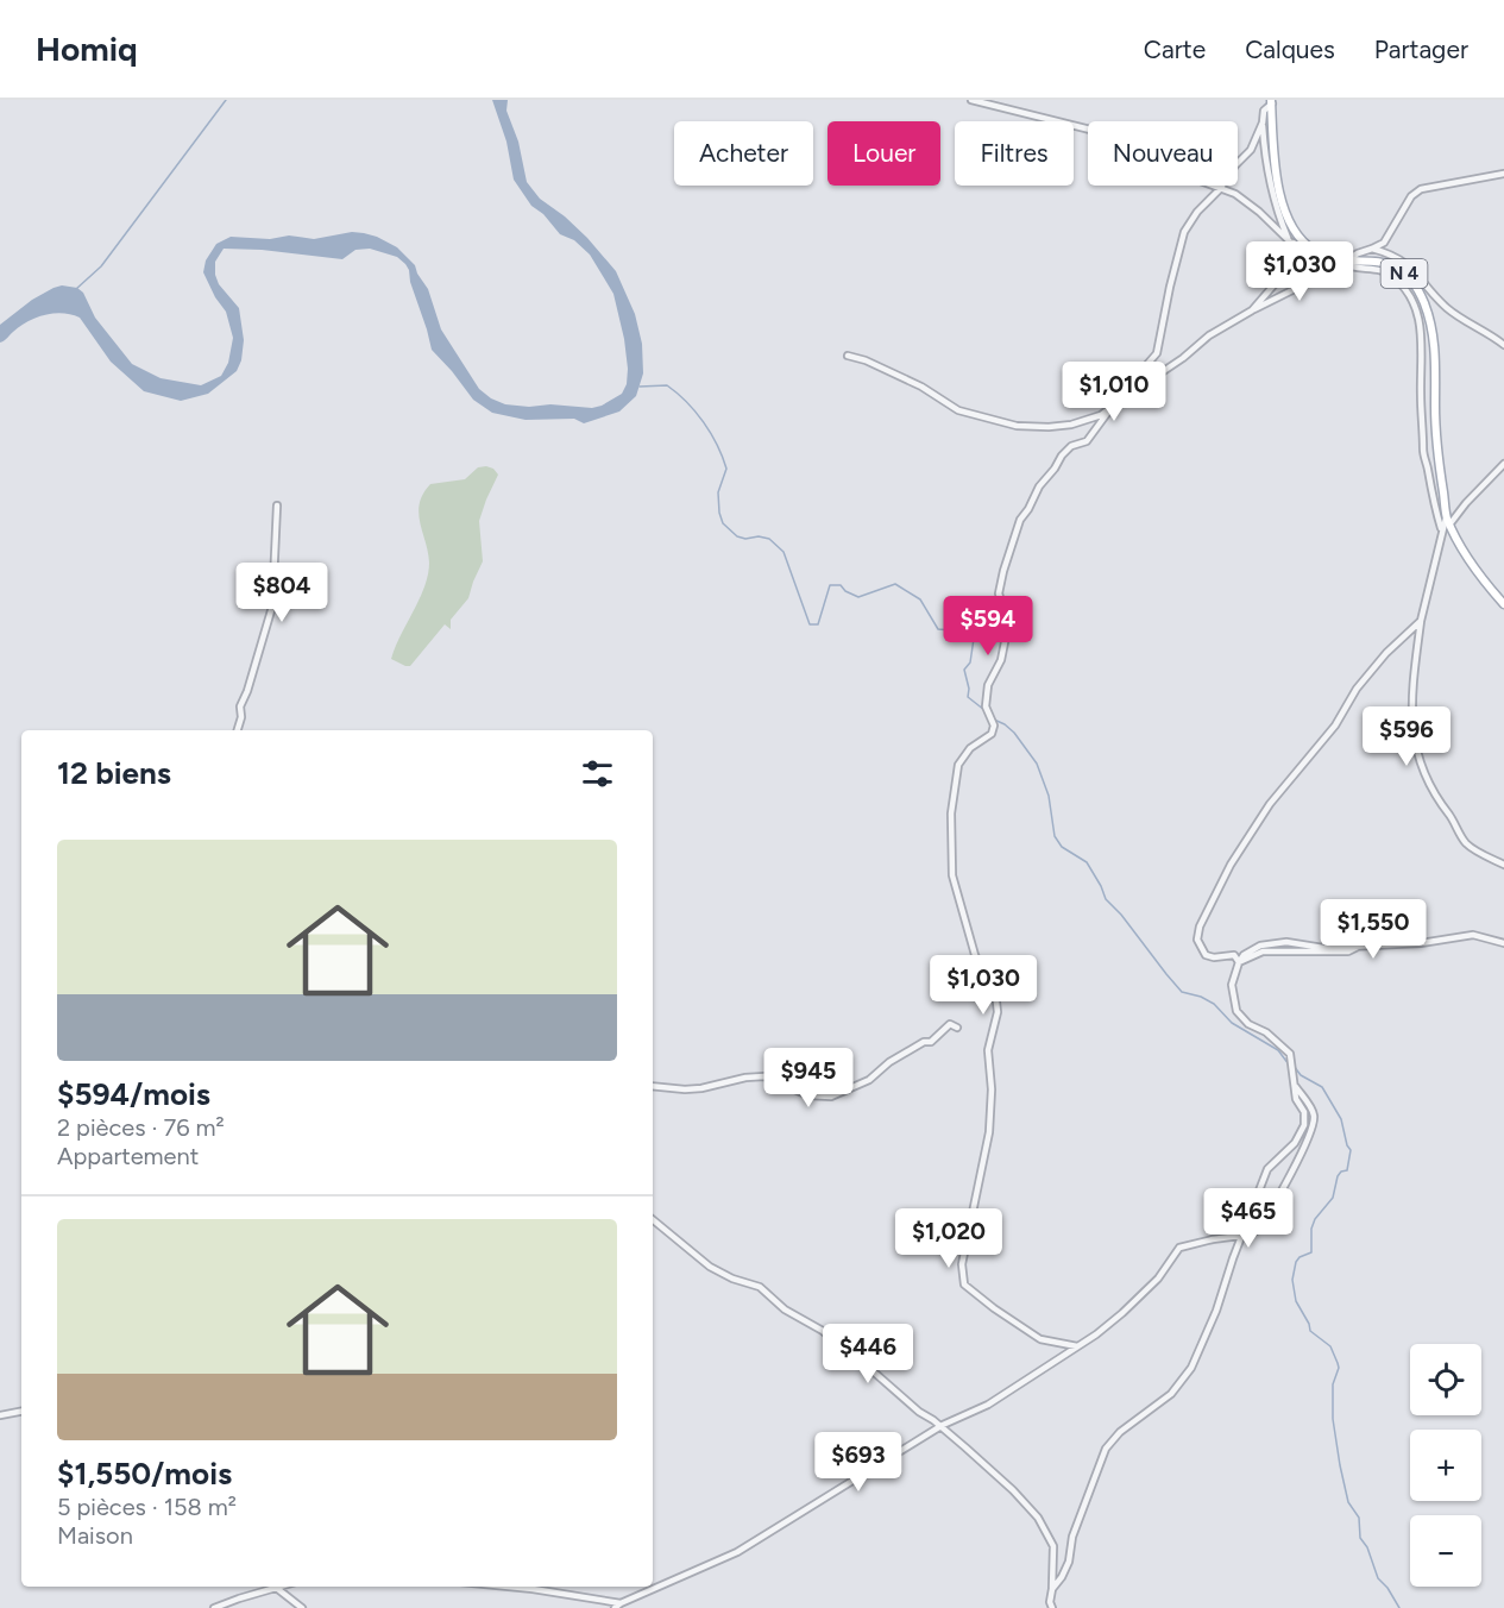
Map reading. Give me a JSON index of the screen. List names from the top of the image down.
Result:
{
  "streets": {
    "main road": ["N 4"]
  },
  "page": {
    "header": "Homiq",
    "nav": ["Carte", "Calques", "Partager"],
    "chip": [
      "Acheter",
      "Louer",
      "Filtres",
      "Nouveau"
    ],
    "price": [
      "$1,030",
      "$1,010",
      "$804",
      "$594",
      "$596",
      "$1,550",
      "$1,030",
      "$945",
      "$465",
      "$1,020",
      "$446",
      "$693"
    ],
    "heading": "12 biens",
    "list": [
      {
        "name": "$594/mois",
        "note": "2 pièces · 76 m² · Appartement"
      },
      {
        "name": "$1,550/mois",
        "note": "5 pièces · 158 m² · Maison"
      }
    ],
    "map_buttons": ["+", "−"]
  }
}
